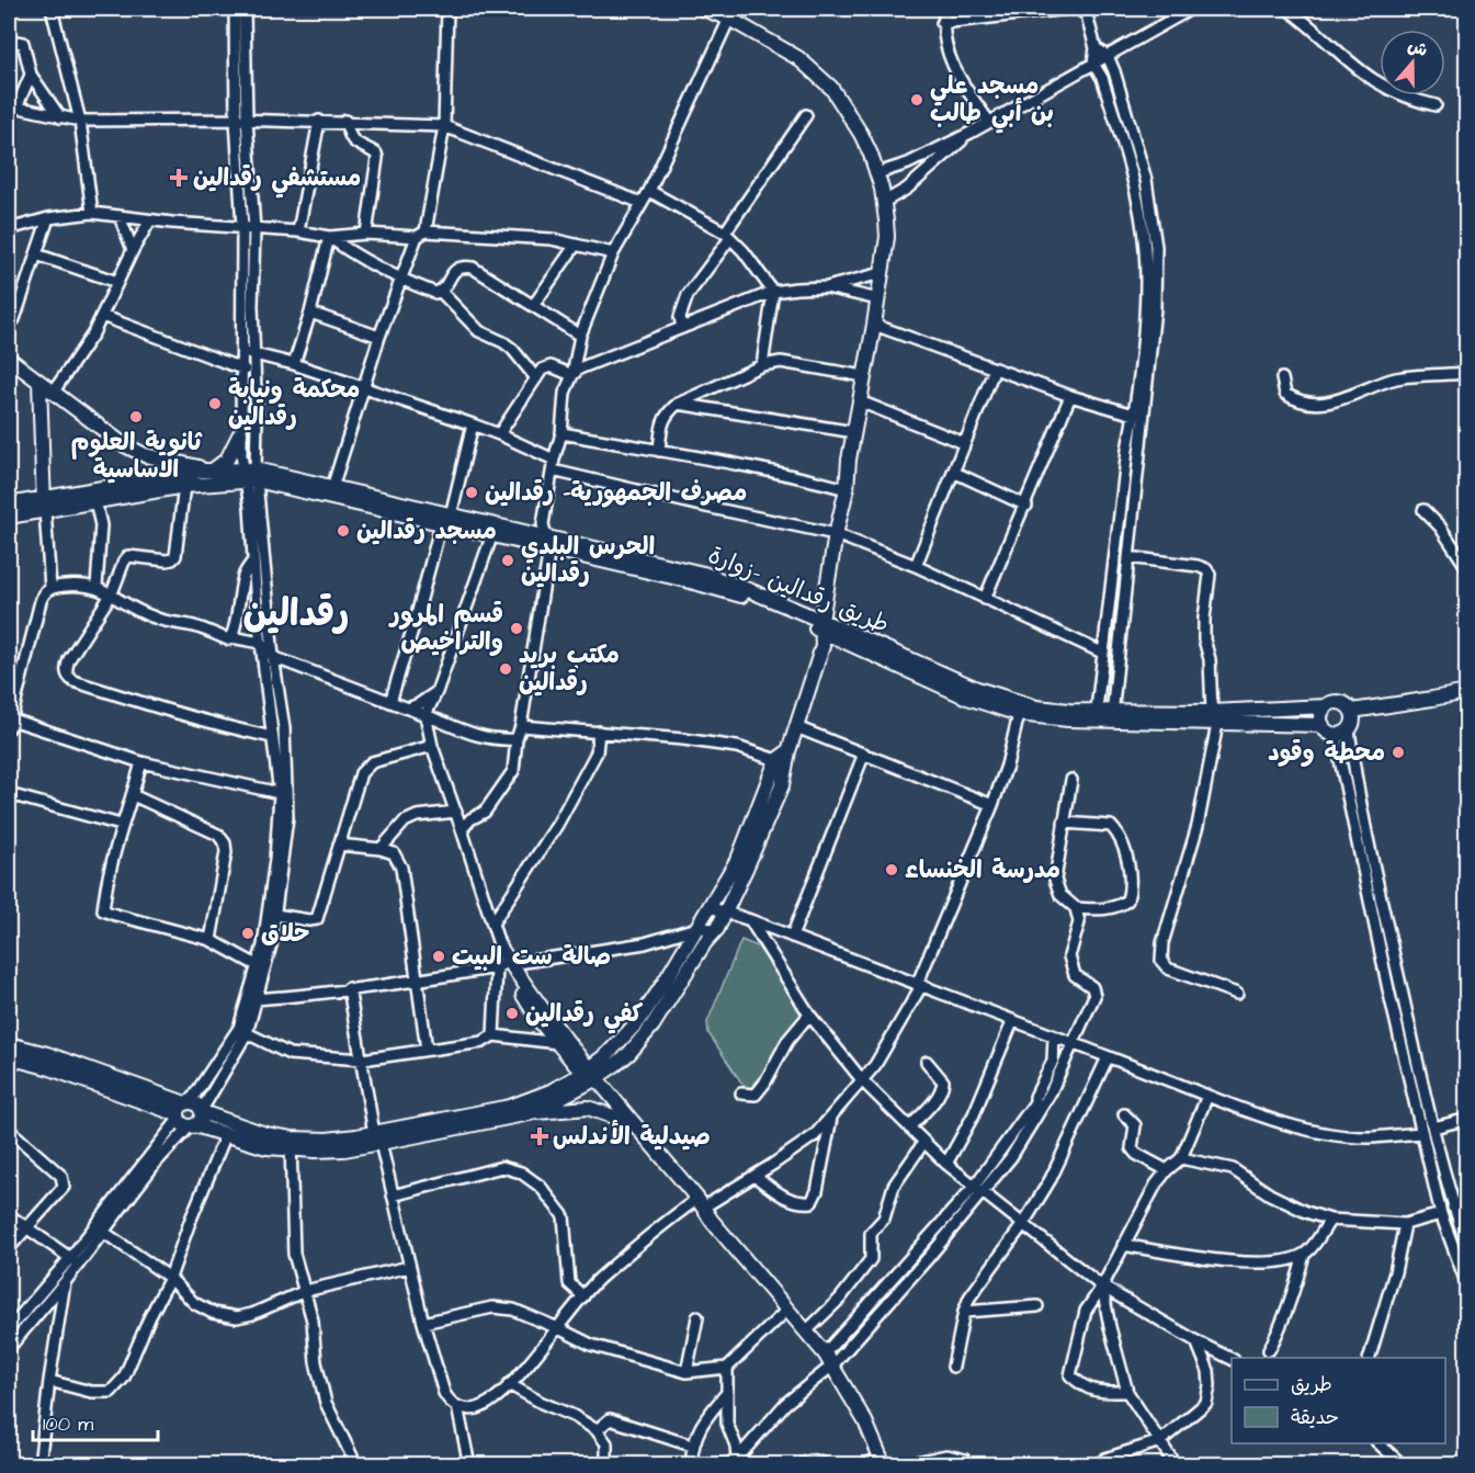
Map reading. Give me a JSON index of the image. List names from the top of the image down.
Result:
{
  "streets": {
    "main road": ["طريق رقدالين -زوارة"]
  },
  "districts": ["رقدالين"],
  "places": {
    "other": [
      "مسجد علي بن أبي طالب",
      "محكمة ونيابة رقدالين",
      "ثانوية العلوم الاساسية",
      "مصرف الجمهورية- رقدالين",
      "مسجد رقدالين",
      "الحرس البلدي رقدالين",
      "قسم المرور والتراخيص",
      "مكتب بريد رقدالين",
      "محطة وقود",
      "مدرسة الخنساء",
      "حلاق",
      "صالة ست البيت",
      "كفي رقدالين"
    ],
    "health": ["مستشفي رقدالين", "صيدلية الأندلس"]
  },
  "legend": ["طريق", "حديقة"],
  "scale_bar": "100 m",
  "north": "top"
}
